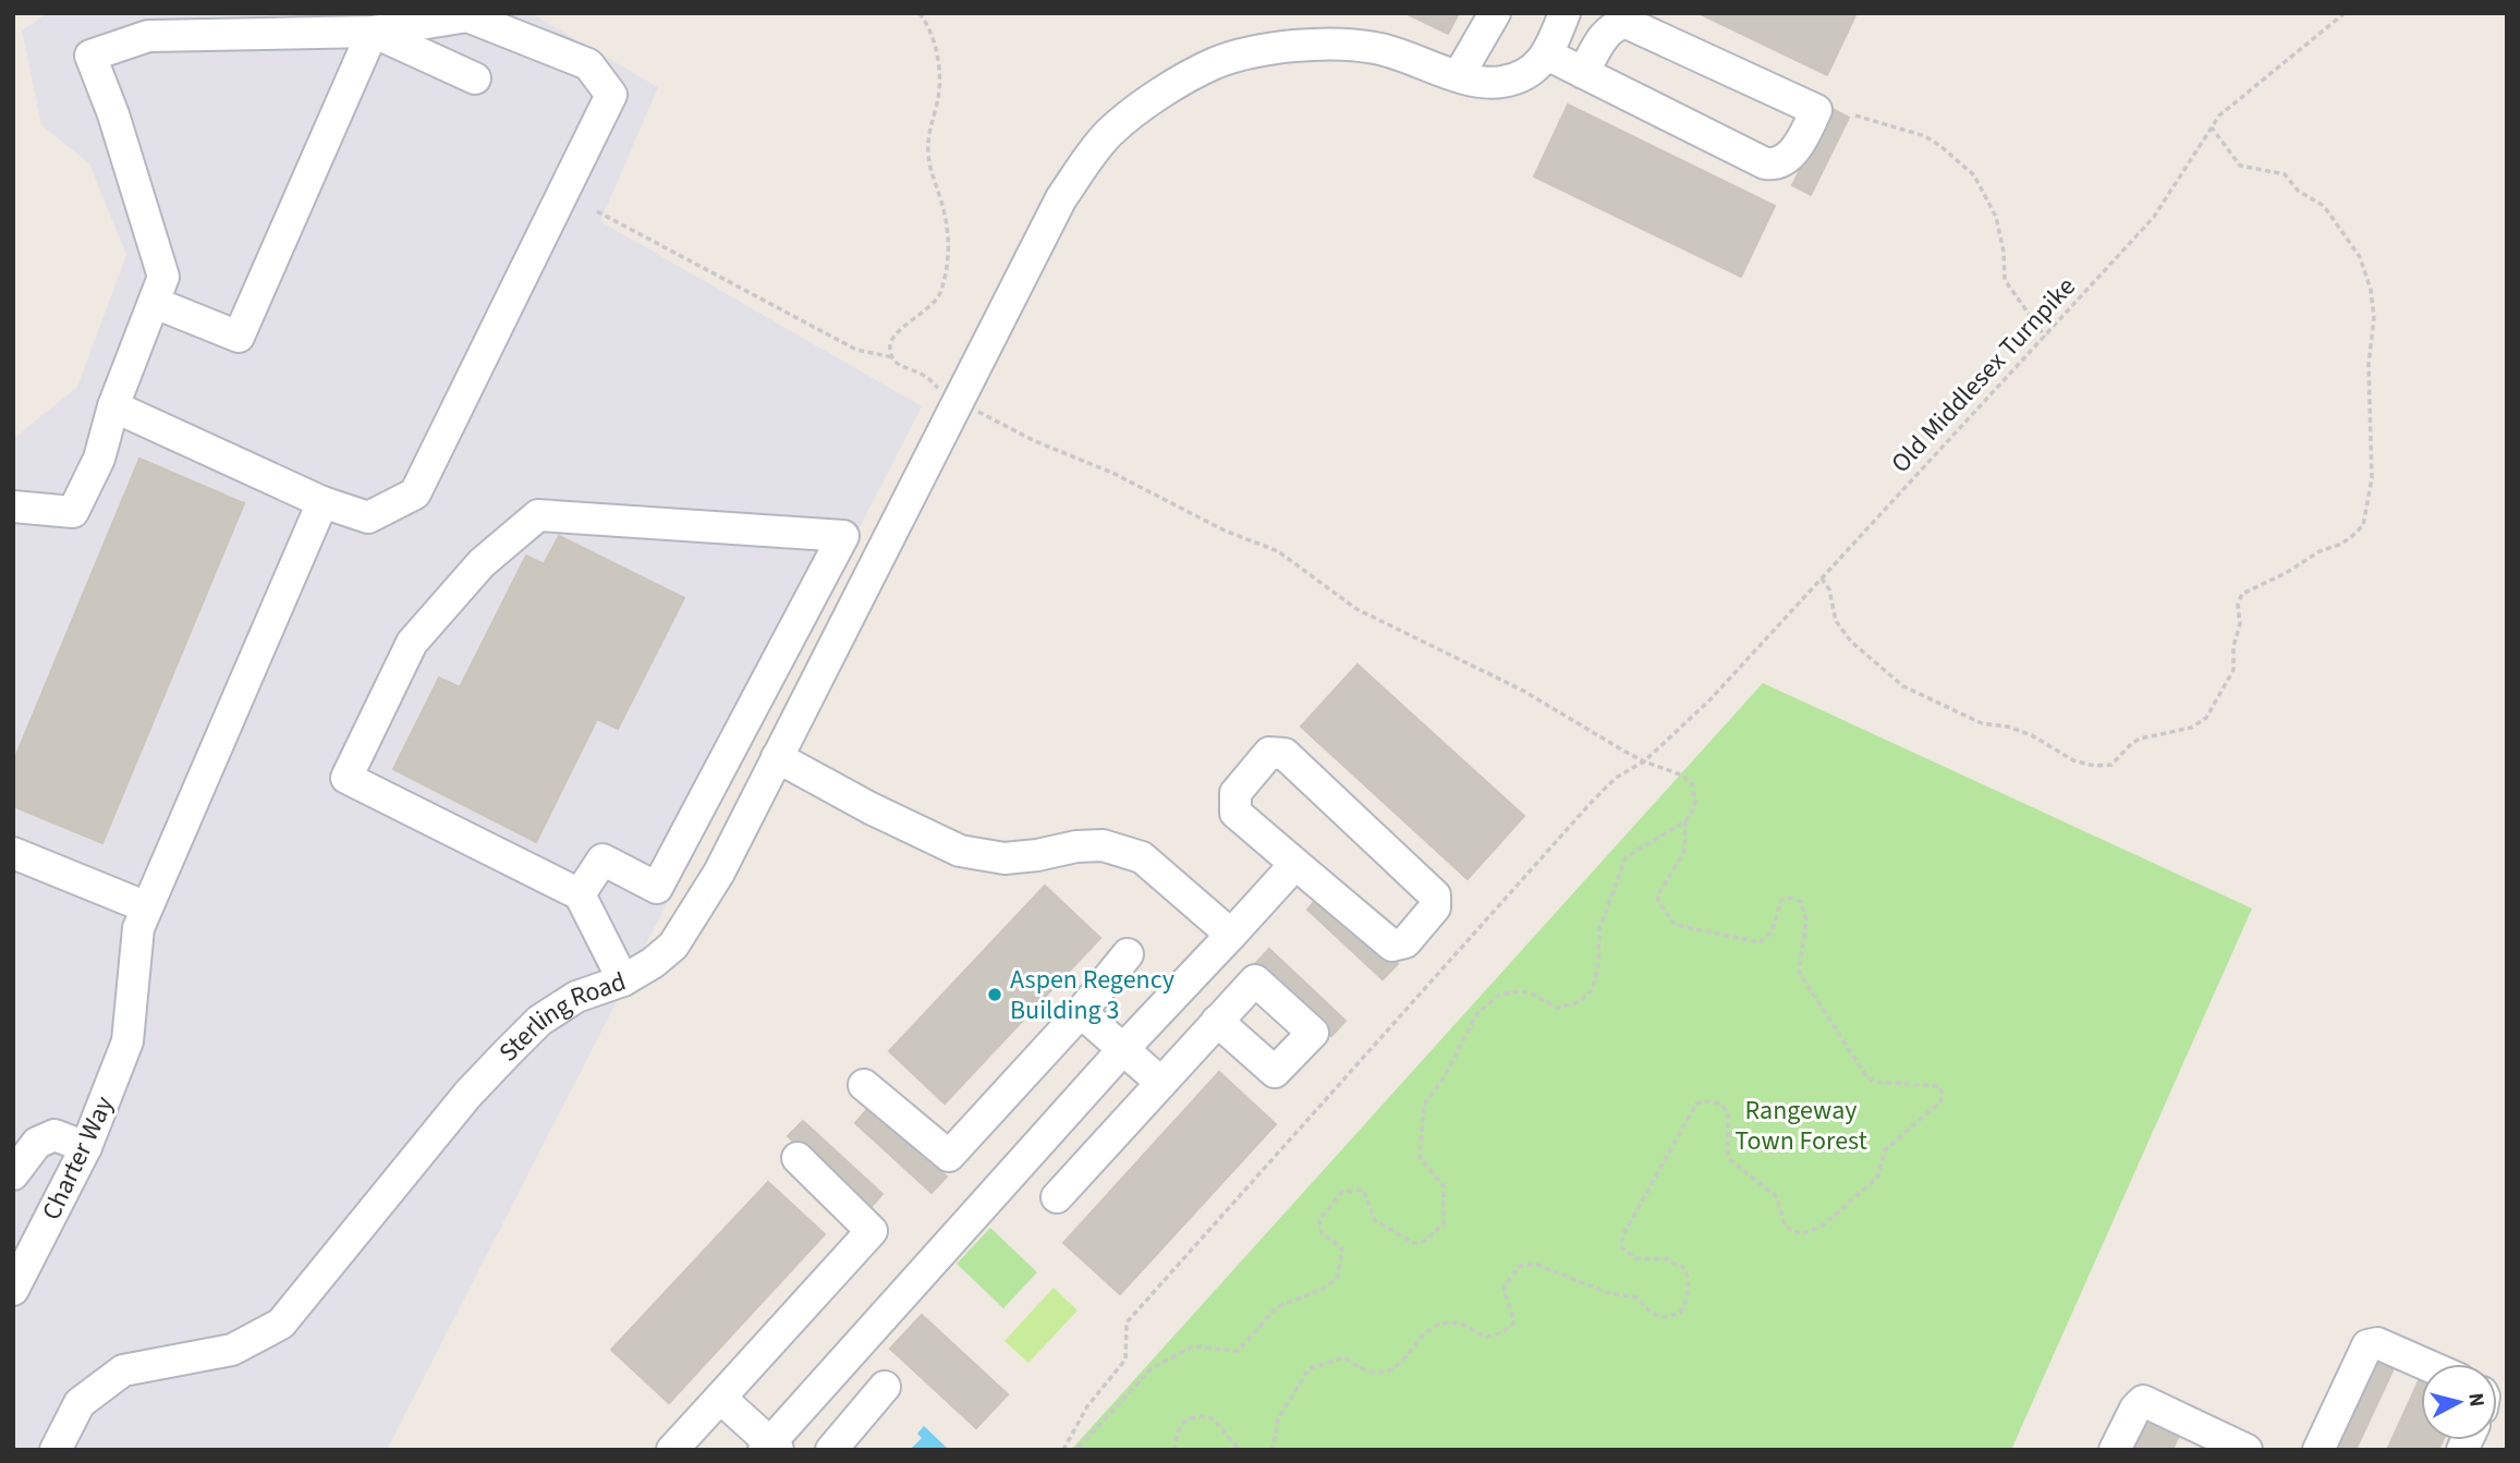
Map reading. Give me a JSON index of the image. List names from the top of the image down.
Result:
{
  "streets": {
    "street": ["Sterling Road", "Charter Way"],
    "path": ["Old Middlesex Turnpike"]
  },
  "parks": ["Rangeway Town Forest"],
  "places": ["Aspen Regency Building 3"],
  "north": "right"
}
